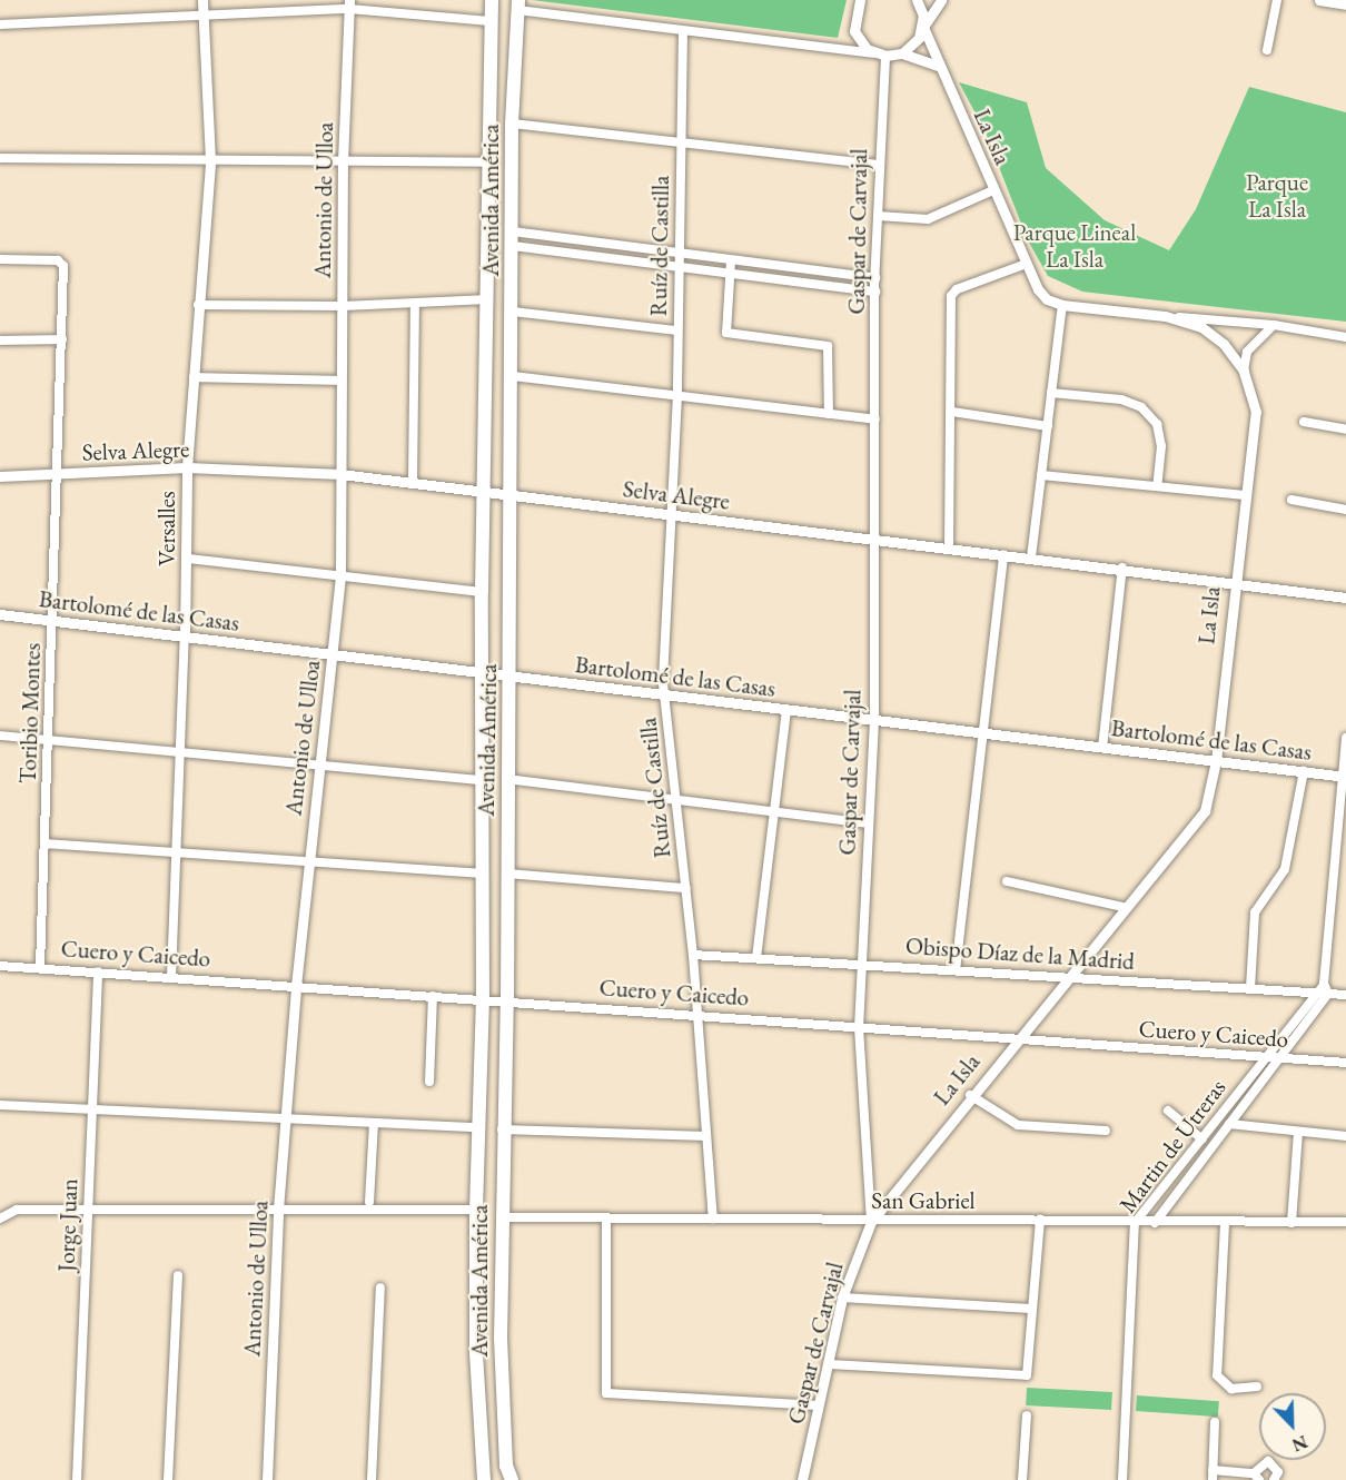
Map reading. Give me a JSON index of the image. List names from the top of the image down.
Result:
{
  "streets": {
    "main road": ["Avenida América"],
    "street": [
      "La Isla",
      "Antonio de Ulloa",
      "Gaspar de Carvajal",
      "Ruíz de Castilla",
      "Selva Alegre",
      "Versalles",
      "Bartolomé de las Casas",
      "Toribio Montes",
      "Cuero y Caicedo",
      "Obispo Díaz de la Madrid",
      "Martin de Utreras",
      "San Gabriel",
      "Jorge Juan"
    ]
  },
  "crossings": [
    ["La Isla", "Gaspar de Carvajal"],
    ["La Isla", "Selva Alegre"],
    ["La Isla", "Bartolomé de las Casas"],
    ["La Isla", "Cuero y Caicedo"],
    ["La Isla", "Obispo Díaz de la Madrid"],
    ["La Isla", "San Gabriel"],
    ["Antonio de Ulloa", "Selva Alegre"],
    ["Antonio de Ulloa", "Bartolomé de las Casas"],
    ["Antonio de Ulloa", "Cuero y Caicedo"],
    ["Avenida América", "Selva Alegre"],
    ["Avenida América", "Bartolomé de las Casas"],
    ["Avenida América", "Cuero y Caicedo"],
    ["Avenida América", "San Gabriel"],
    ["Gaspar de Carvajal", "Selva Alegre"],
    ["Gaspar de Carvajal", "Bartolomé de las Casas"],
    ["Gaspar de Carvajal", "Cuero y Caicedo"],
    ["Gaspar de Carvajal", "Obispo Díaz de la Madrid"],
    ["Gaspar de Carvajal", "San Gabriel"],
    ["Ruíz de Castilla", "Selva Alegre"],
    ["Ruíz de Castilla", "Bartolomé de las Casas"],
    ["Ruíz de Castilla", "Cuero y Caicedo"],
    ["Ruíz de Castilla", "Obispo Díaz de la Madrid"],
    ["Ruíz de Castilla", "San Gabriel"],
    ["Selva Alegre", "Versalles"],
    ["Selva Alegre", "Toribio Montes"],
    ["Versalles", "Bartolomé de las Casas"],
    ["Versalles", "Cuero y Caicedo"],
    ["Bartolomé de las Casas", "Toribio Montes"],
    ["Toribio Montes", "Cuero y Caicedo"],
    ["Cuero y Caicedo", "Martin de Utreras"],
    ["Cuero y Caicedo", "Jorge Juan"],
    ["Obispo Díaz de la Madrid", "Martin de Utreras"],
    ["Martin de Utreras", "San Gabriel"]
  ],
  "parks": ["Parque La Isla", "Parque Lineal La Isla"],
  "north": "bottom right"
}
